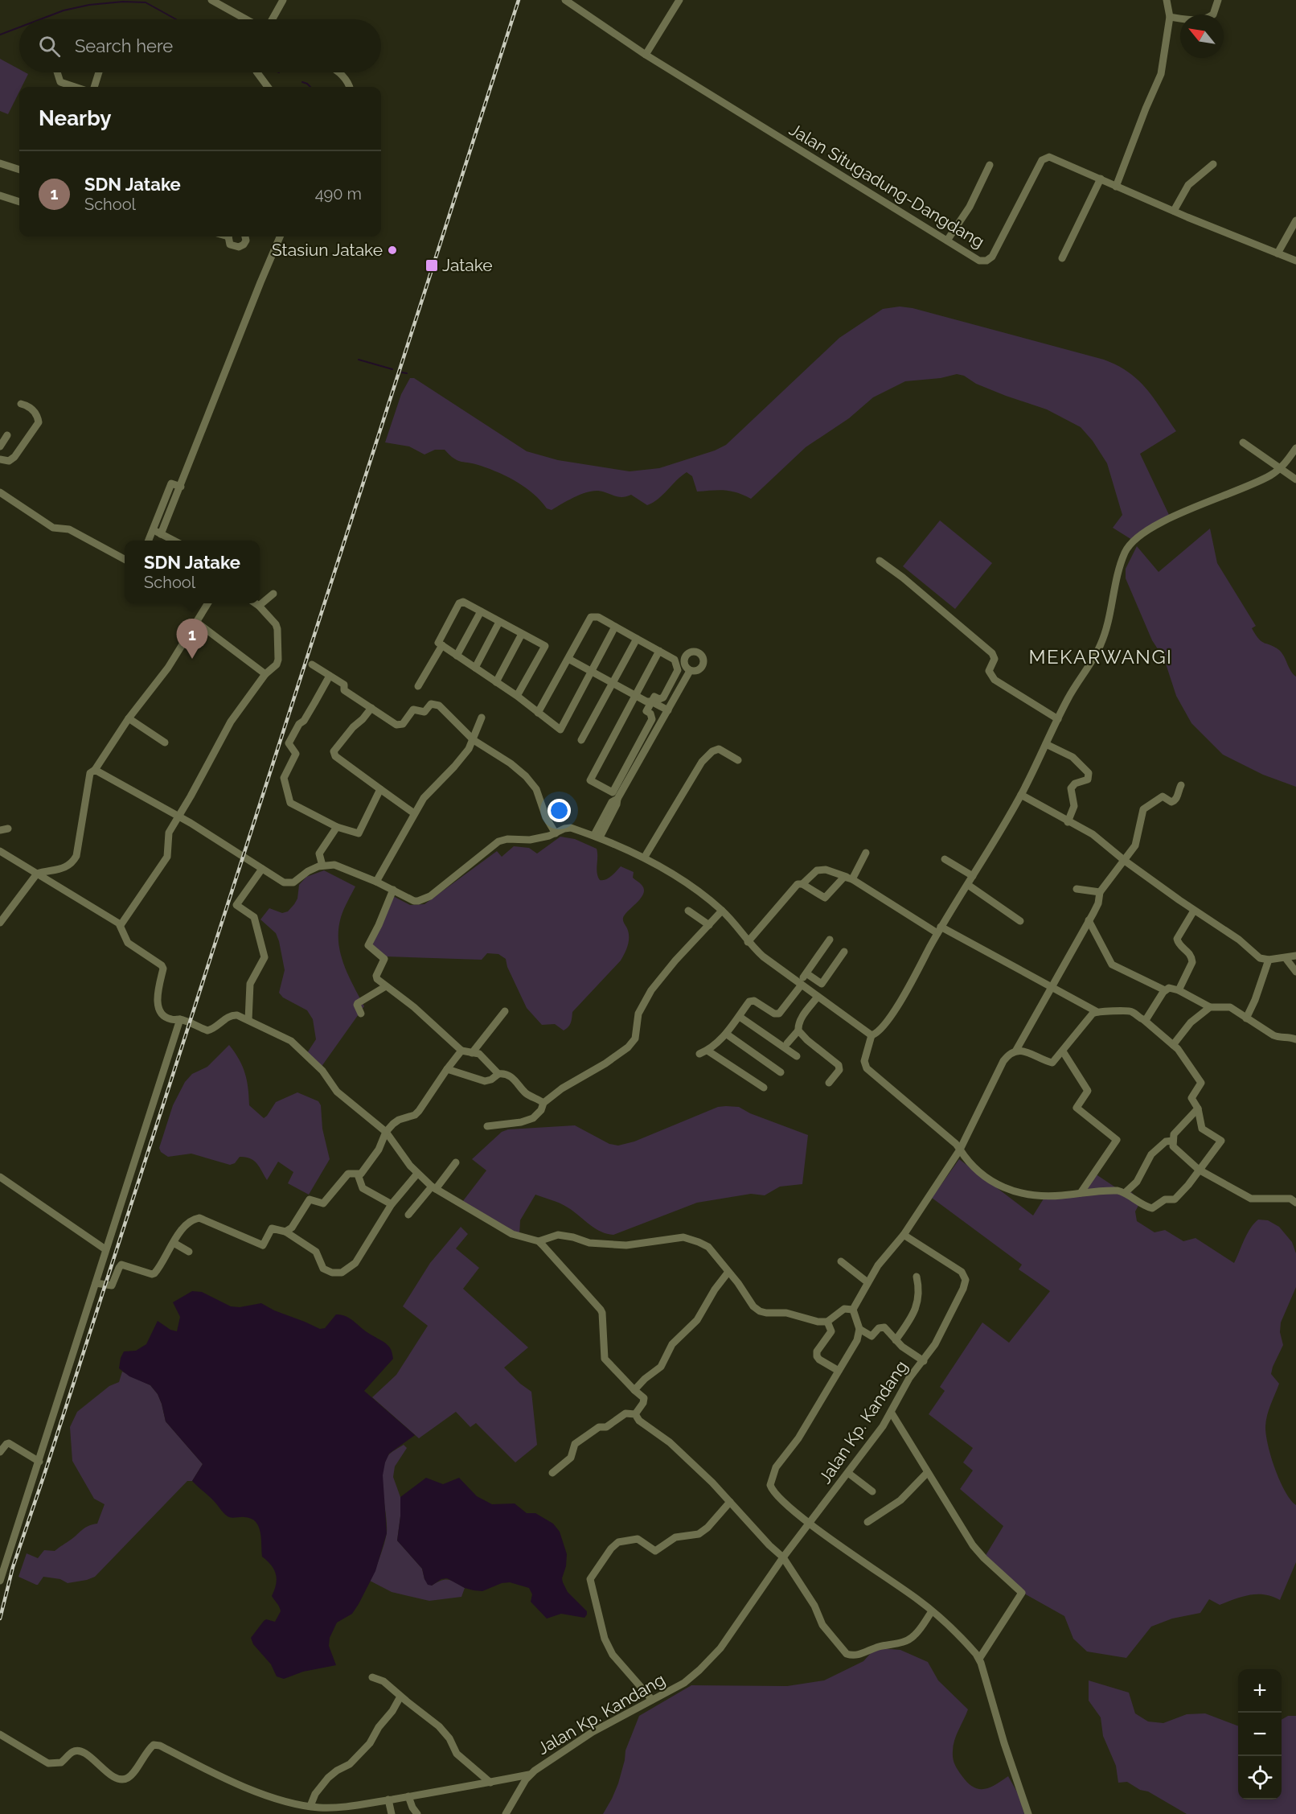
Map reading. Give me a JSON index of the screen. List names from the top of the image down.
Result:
{
  "streets": {
    "street": ["Jalan Situgadung-Dangdang", "Jalan Kp. Kandang"]
  },
  "districts": ["MEKARWANGI"],
  "places": {
    "other": ["Stasiun Jatake"],
    "transit": ["Jatake"]
  },
  "north": "top left",
  "page": {
    "search": "Search here",
    "heading": "Nearby",
    "list": [
      {
        "mark": "1",
        "name": "SDN Jatake",
        "note": "School",
        "value": "490 m"
      }
    ],
    "popup": ["SDN Jatake", "School"],
    "pins": "1",
    "map_buttons": ["+", "−"]
  }
}
